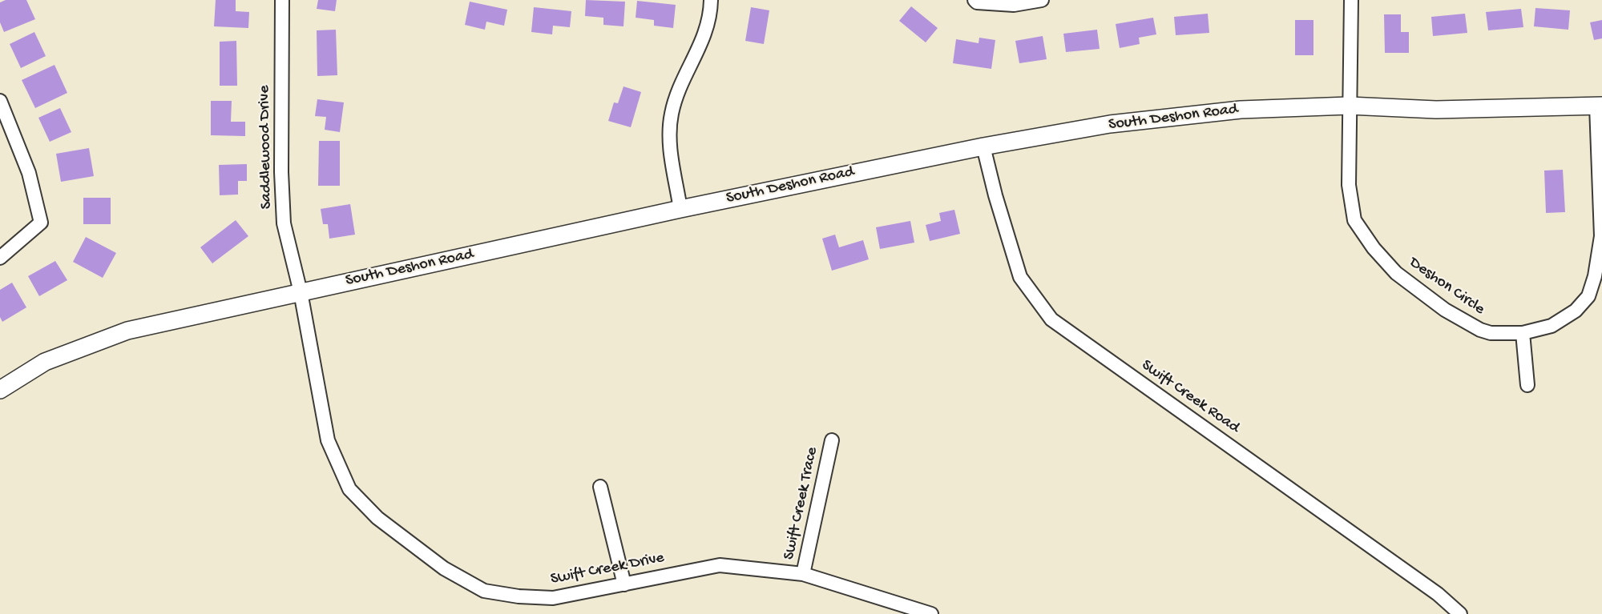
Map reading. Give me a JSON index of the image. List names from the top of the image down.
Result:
{
  "streets": {
    "street": [
      "South Deshon Road",
      "Saddlewood Drive",
      "Deshon Circle",
      "Swift Creek Road",
      "Swift Creek Trace",
      "Swift Creek Drive"
    ]
  },
  "crossings": [
    ["South Deshon Road", "Saddlewood Drive"],
    ["South Deshon Road", "Deshon Circle"],
    ["South Deshon Road", "Swift Creek Road"],
    ["South Deshon Road", "Swift Creek Drive"],
    ["Saddlewood Drive", "Swift Creek Drive"],
    ["Swift Creek Trace", "Swift Creek Drive"]
  ]
}
